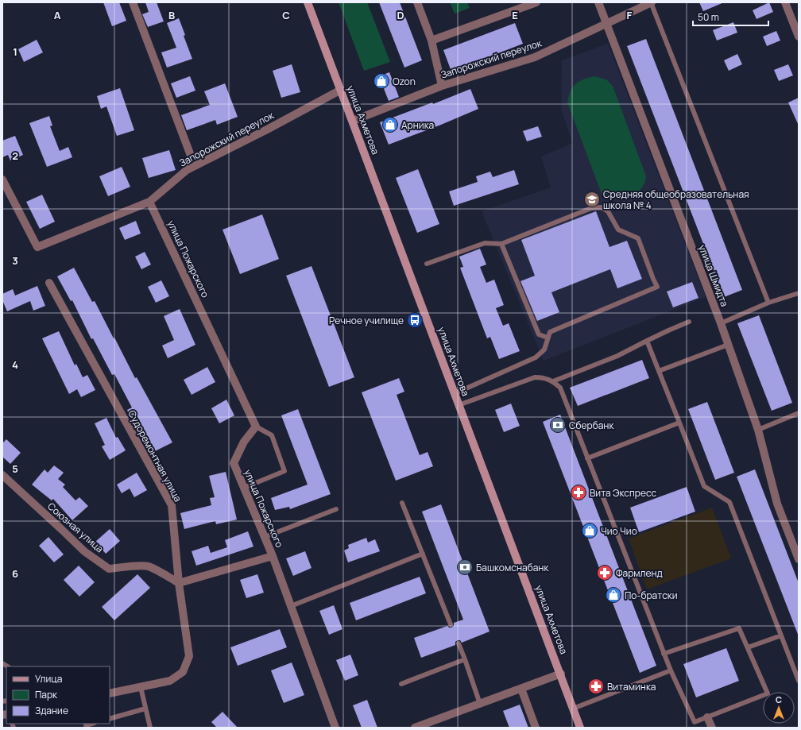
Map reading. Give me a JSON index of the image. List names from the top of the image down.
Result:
{
  "streets": {
    "main road": ["улица Ахметова"],
    "street": [
      "Запорожский переулок",
      "улица Пожарского",
      "улица Шмидта",
      "Судоремонтная улица",
      "Союзная улица"
    ]
  },
  "crossings": [
    ["Запорожский переулок", "улица Ахметова"],
    ["Запорожский переулок", "улица Пожарского"],
    ["Запорожский переулок", "улица Шмидта"],
    ["Судоремонтная улица", "Союзная улица"]
  ],
  "places": {
    "shop": [
      "Ozon",
      "Арника",
      "Чио Чио",
      "По-братски"
    ],
    "school or university": ["Средняя общеобразовательная школа № 4"],
    "bus stop": ["Речное училище"],
    "bank": ["Сбербанк", "Башкомснабанк"],
    "pharmacy": ["Вита Экспресс", "Фармленд", "Витаминка"]
  },
  "legend": ["Улица", "Парк", "Здание"],
  "scale_bar": "50 m",
  "north": "top",
  "grid": {
    "columns": [
      "A",
      "B",
      "C",
      "D",
      "E",
      "F"
    ],
    "rows": [
      "1",
      "2",
      "3",
      "4",
      "5",
      "6"
    ]
  }
}
